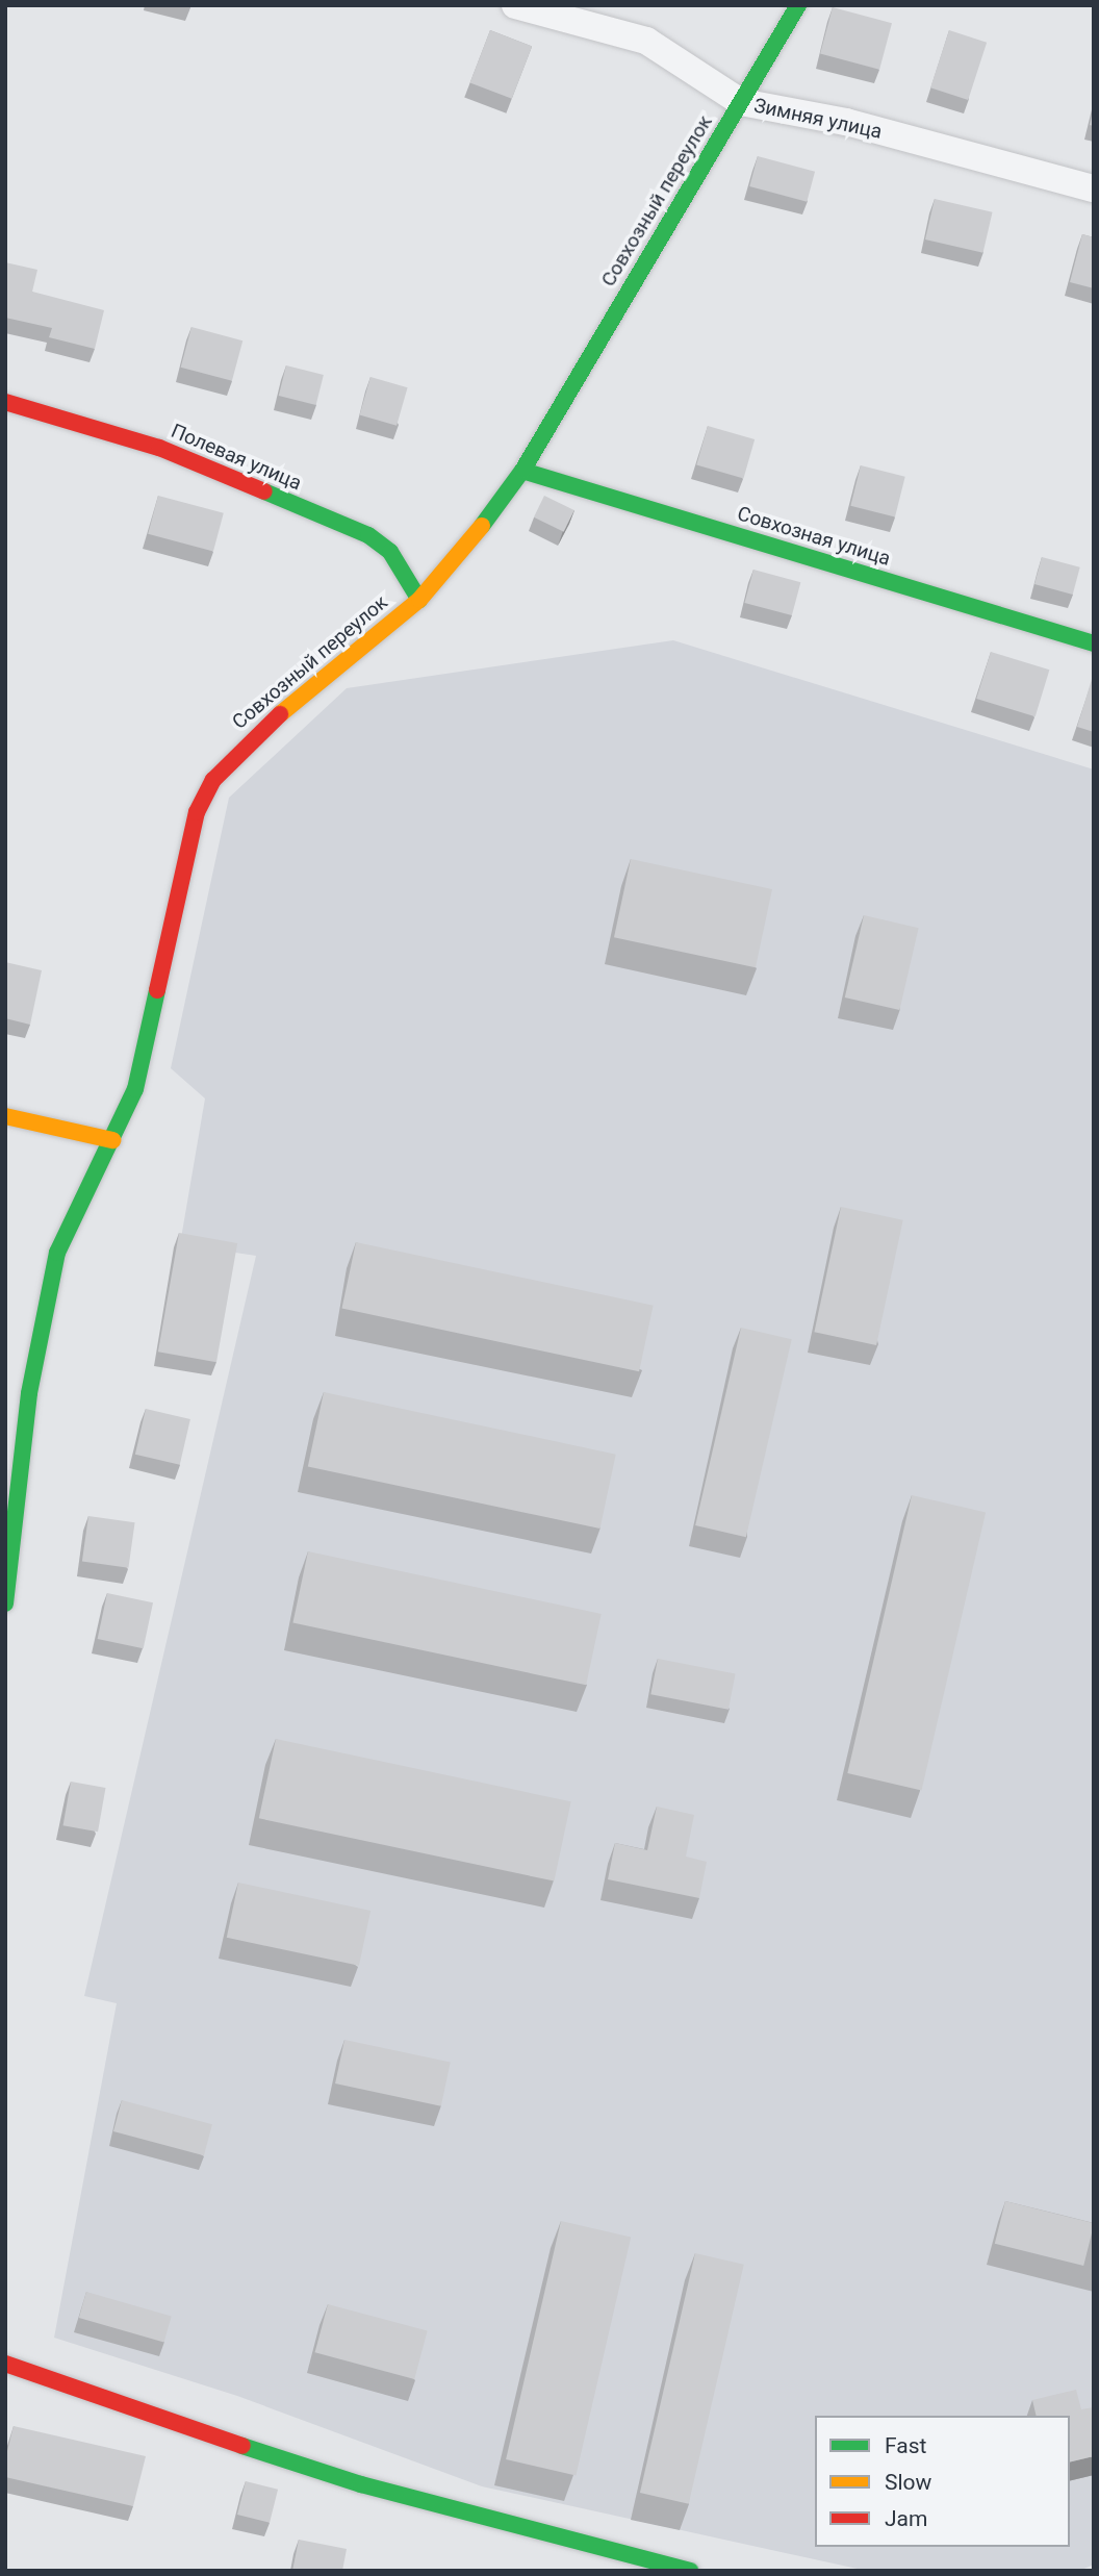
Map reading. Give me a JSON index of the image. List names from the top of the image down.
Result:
{
  "streets": {
    "street": [
      "Зимняя улица",
      "Совхозный переулок",
      "Полевая улица",
      "Совхозная улица"
    ]
  },
  "crossings": [
    ["Зимняя улица", "Совхозный переулок"],
    ["Совхозный переулок", "Полевая улица"],
    ["Совхозный переулок", "Совхозная улица"]
  ],
  "legend": ["Fast", "Slow", "Jam"]
}
